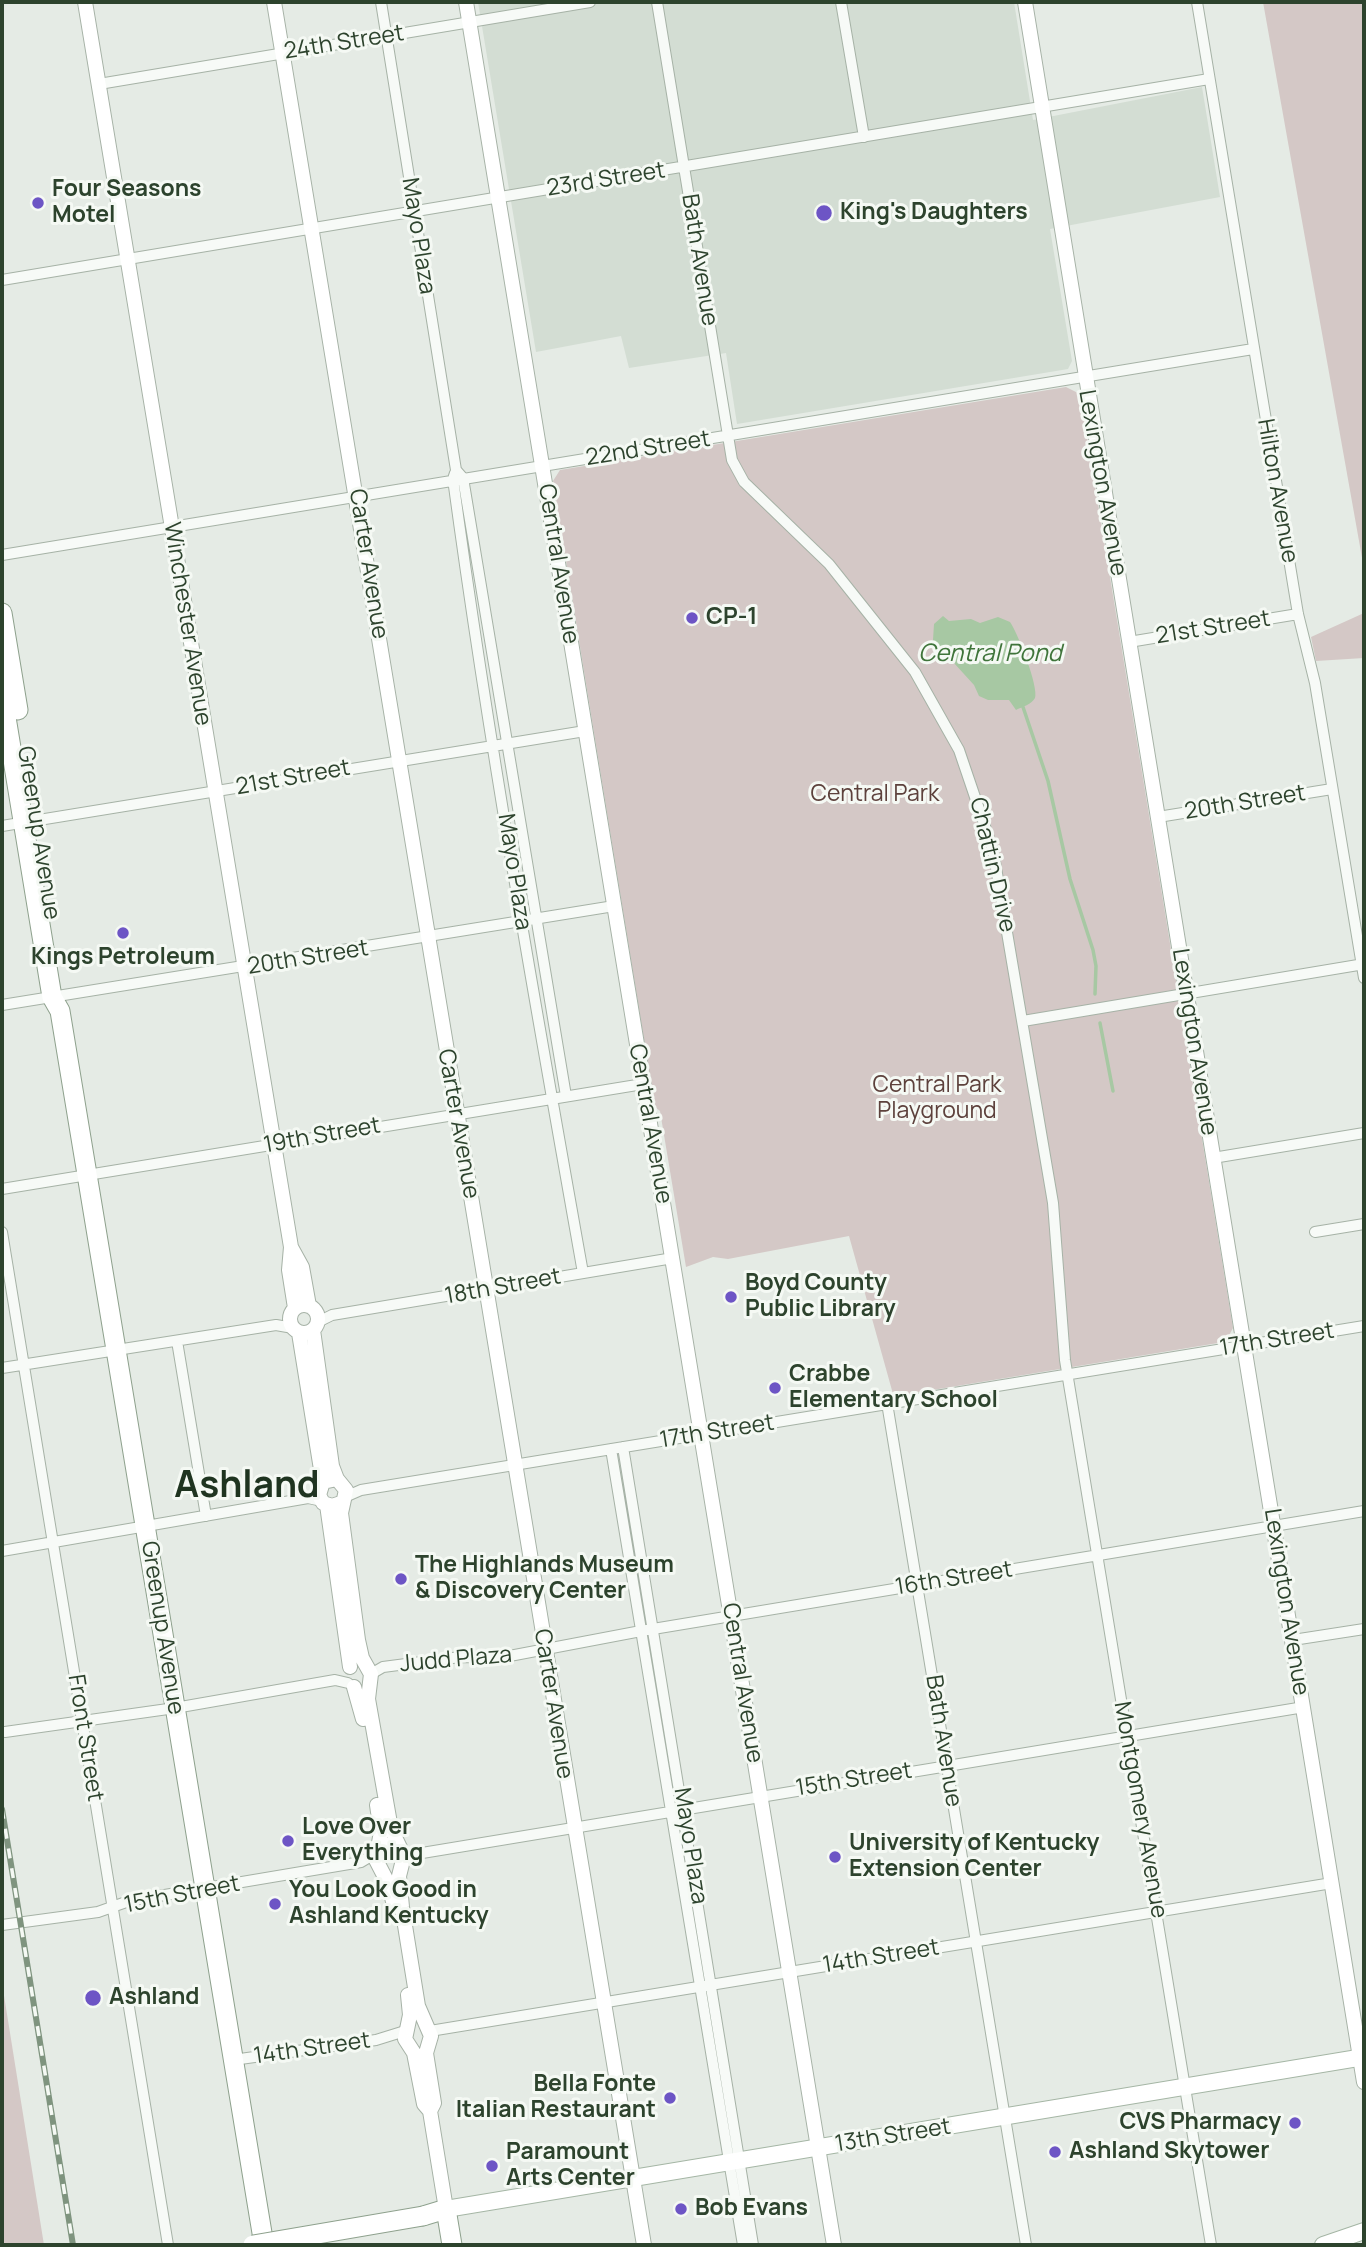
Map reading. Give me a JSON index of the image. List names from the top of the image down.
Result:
{
  "streets": {
    "highway": ["Winchester Avenue", "Greenup Avenue", "13th Street"],
    "street": [
      "24th Street",
      "23rd Street",
      "Mayo Plaza",
      "Bath Avenue",
      "22nd Street",
      "Lexington Avenue",
      "Hilton Avenue",
      "Carter Avenue",
      "Central Avenue",
      "21st Street",
      "20th Street",
      "Chattin Drive",
      "19th Street",
      "18th Street",
      "17th Street",
      "16th Street",
      "Judd Plaza",
      "Front Street",
      "15th Street",
      "Montgomery Avenue",
      "14th Street"
    ]
  },
  "crossings": [
    ["24th Street", "Mayo Plaza"],
    ["24th Street", "Carter Avenue"],
    ["24th Street", "Central Avenue"],
    ["24th Street", "Winchester Avenue"],
    ["23rd Street", "Mayo Plaza"],
    ["23rd Street", "Bath Avenue"],
    ["23rd Street", "Lexington Avenue"],
    ["23rd Street", "Hilton Avenue"],
    ["23rd Street", "Carter Avenue"],
    ["23rd Street", "Central Avenue"],
    ["23rd Street", "Winchester Avenue"],
    ["Mayo Plaza", "22nd Street"],
    ["Mayo Plaza", "21st Street"],
    ["Mayo Plaza", "20th Street"],
    ["Mayo Plaza", "19th Street"],
    ["Mayo Plaza", "18th Street"],
    ["Mayo Plaza", "17th Street"],
    ["Mayo Plaza", "16th Street"],
    ["Mayo Plaza", "15th Street"],
    ["Mayo Plaza", "14th Street"],
    ["Mayo Plaza", "13th Street"],
    ["Bath Avenue", "22nd Street"],
    ["Bath Avenue", "Chattin Drive"],
    ["Bath Avenue", "17th Street"],
    ["Bath Avenue", "16th Street"],
    ["Bath Avenue", "15th Street"],
    ["Bath Avenue", "14th Street"],
    ["Bath Avenue", "13th Street"],
    ["22nd Street", "Lexington Avenue"],
    ["22nd Street", "Hilton Avenue"],
    ["22nd Street", "Carter Avenue"],
    ["22nd Street", "Central Avenue"],
    ["22nd Street", "Winchester Avenue"],
    ["22nd Street", "Chattin Drive"],
    ["Lexington Avenue", "21st Street"],
    ["Lexington Avenue", "20th Street"],
    ["Lexington Avenue", "17th Street"],
    ["Lexington Avenue", "16th Street"],
    ["Lexington Avenue", "15th Street"],
    ["Lexington Avenue", "14th Street"],
    ["Lexington Avenue", "13th Street"],
    ["Hilton Avenue", "21st Street"],
    ["Hilton Avenue", "20th Street"],
    ["Carter Avenue", "21st Street"],
    ["Carter Avenue", "20th Street"],
    ["Carter Avenue", "19th Street"],
    ["Carter Avenue", "18th Street"],
    ["Carter Avenue", "17th Street"],
    ["Carter Avenue", "16th Street"],
    ["Carter Avenue", "Judd Plaza"],
    ["Carter Avenue", "15th Street"],
    ["Carter Avenue", "14th Street"],
    ["Carter Avenue", "13th Street"],
    ["Central Avenue", "21st Street"],
    ["Central Avenue", "20th Street"],
    ["Central Avenue", "19th Street"],
    ["Central Avenue", "18th Street"],
    ["Central Avenue", "17th Street"],
    ["Central Avenue", "16th Street"],
    ["Central Avenue", "15th Street"],
    ["Central Avenue", "14th Street"],
    ["Central Avenue", "13th Street"],
    ["Winchester Avenue", "21st Street"],
    ["Winchester Avenue", "20th Street"],
    ["Winchester Avenue", "19th Street"],
    ["Winchester Avenue", "18th Street"],
    ["Winchester Avenue", "17th Street"],
    ["Winchester Avenue", "Judd Plaza"],
    ["Winchester Avenue", "15th Street"],
    ["Winchester Avenue", "14th Street"],
    ["Winchester Avenue", "13th Street"],
    ["21st Street", "Greenup Avenue"],
    ["20th Street", "Greenup Avenue"],
    ["Greenup Avenue", "19th Street"],
    ["Greenup Avenue", "18th Street"],
    ["Greenup Avenue", "17th Street"],
    ["Greenup Avenue", "15th Street"],
    ["Greenup Avenue", "14th Street"],
    ["Chattin Drive", "17th Street"],
    ["Chattin Drive", "Montgomery Avenue"],
    ["18th Street", "Front Street"],
    ["17th Street", "Front Street"],
    ["17th Street", "Montgomery Avenue"],
    ["16th Street", "Judd Plaza"],
    ["16th Street", "Montgomery Avenue"],
    ["Front Street", "15th Street"],
    ["15th Street", "Montgomery Avenue"],
    ["Montgomery Avenue", "14th Street"],
    ["Montgomery Avenue", "13th Street"]
  ],
  "districts": ["Ashland"],
  "water": ["Central Pond"],
  "parks": ["Central Park", "Central Park Playground"],
  "places": [
    "Four Seasons Motel",
    "King's Daughters",
    "CP-1",
    "Kings Petroleum",
    "Boyd County Public Library",
    "Crabbe Elementary School",
    "The Highlands Museum & Discovery Center",
    "Love Over Everything",
    "University of Kentucky Extension Center",
    "You Look Good in Ashland Kentucky",
    "Ashland",
    "Bella Fonte Italian Restaurant",
    "CVS Pharmacy",
    "Ashland Skytower",
    "Paramount Arts Center",
    "Bob Evans"
  ]
}
